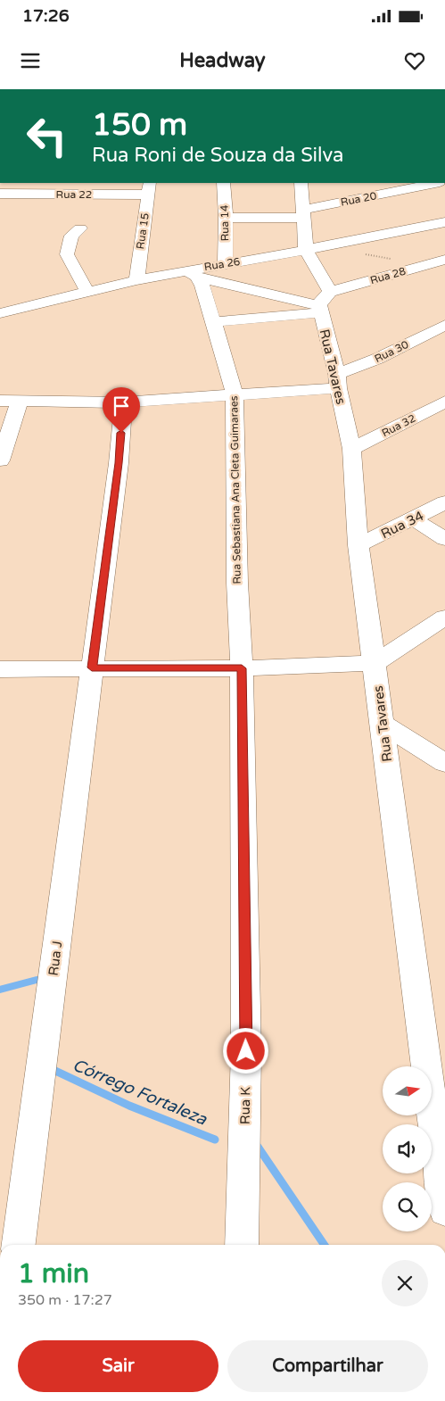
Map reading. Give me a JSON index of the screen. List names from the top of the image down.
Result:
{
  "streets": {
    "street": [
      "Rua 22",
      "Rua 20",
      "Rua 14",
      "Rua 15",
      "Rua 26",
      "Rua 28",
      "Rua 30",
      "Rua Tavares",
      "Rua 32",
      "Rua Sebastiana Ana Cleta Guimaraes",
      "Rua 34",
      "Rua J",
      "Rua K"
    ]
  },
  "crossings": [
    ["Rua 22", "Rua 15"],
    ["Rua 20", "Rua 14"],
    ["Rua 14", "Rua 26"],
    ["Rua 15", "Rua 26"],
    ["Rua 26", "Rua Tavares"],
    ["Rua 26", "Rua Sebastiana Ana Cleta Guimaraes"],
    ["Rua 28", "Rua Tavares"],
    ["Rua 28", "Rua Sebastiana Ana Cleta Guimaraes"],
    ["Rua 30", "Rua Tavares"],
    ["Rua 30", "Rua Sebastiana Ana Cleta Guimaraes"],
    ["Rua 30", "Rua J"],
    ["Rua Tavares", "Rua 32"],
    ["Rua Tavares", "Rua 34"],
    ["Rua Sebastiana Ana Cleta Guimaraes", "Rua K"]
  ],
  "water": ["Córrego Fortaleza"],
  "north": "right",
  "page": {
    "status": "17:26",
    "header": "Headway",
    "turn": ["150 m", "Rua Roni de Souza da Silva"],
    "heading": ["1 min", "350 m · 17:27"],
    "buttons": ["Sair", "Compartilhar"]
  }
}
